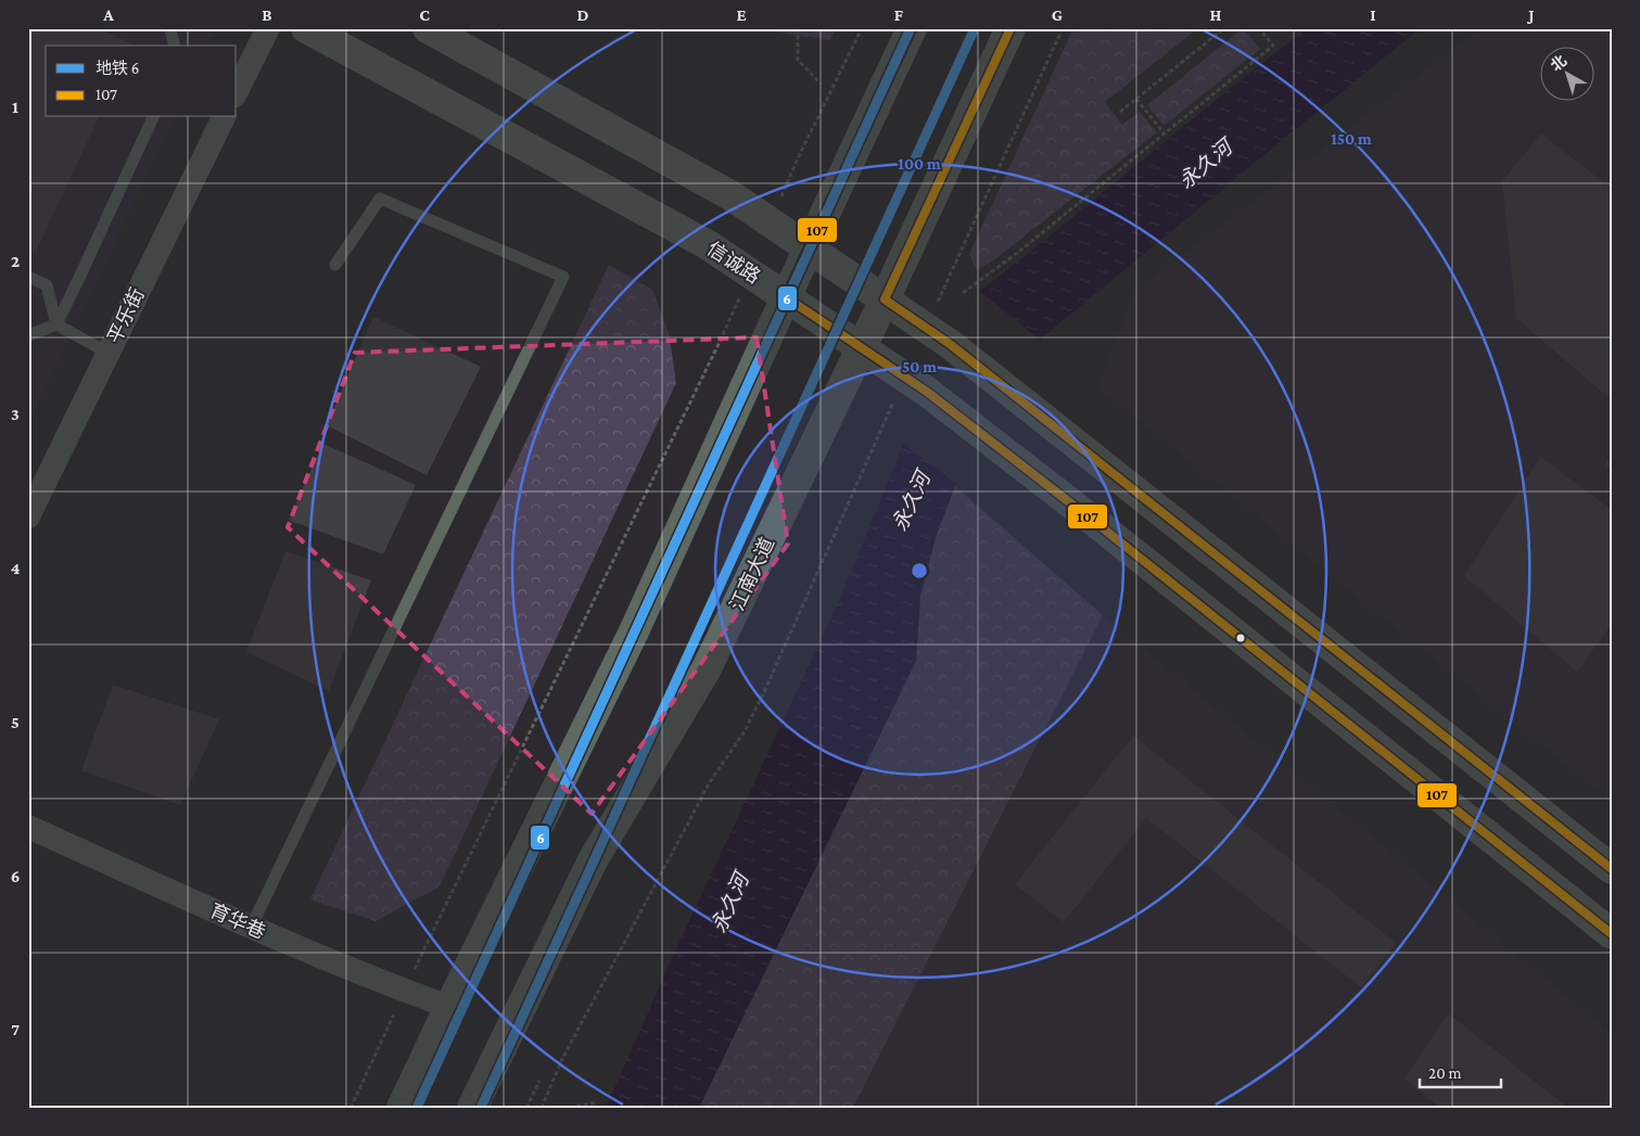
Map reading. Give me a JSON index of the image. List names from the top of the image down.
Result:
{
  "streets": {
    "main road": ["信诚路", "江南大道"],
    "street": ["平乐街", "育华巷"]
  },
  "crossings": [
    ["信诚路", "江南大道"]
  ],
  "water": ["永久河"],
  "lines": ["metro line 6", "transit line 107"],
  "legend": ["地铁 6", "107"],
  "scale_bar": "20 m",
  "north": "top left",
  "grid": {
    "columns": [
      "A",
      "B",
      "C",
      "D",
      "E",
      "F",
      "G",
      "H",
      "I",
      "J"
    ],
    "rows": [
      "1",
      "2",
      "3",
      "4",
      "5",
      "6",
      "7"
    ]
  },
  "rings": ["150 m", "100 m", "50 m"]
}
